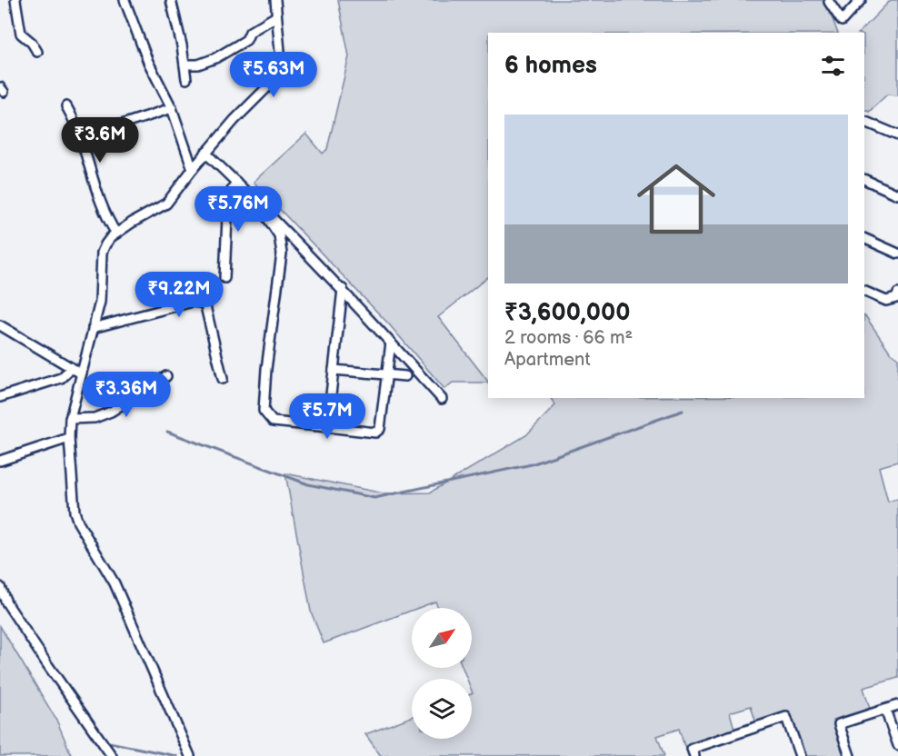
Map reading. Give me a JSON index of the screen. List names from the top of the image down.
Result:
{
  "north": "top right",
  "page": {
    "heading": "6 homes",
    "price": [
      "₹5.63M",
      "₹3.6M",
      "₹5.76M",
      "₹9.22M",
      "₹3.36M",
      "₹5.7M"
    ],
    "list": [
      {
        "name": "₹3,600,000",
        "note": "2 rooms · 66 m² · Apartment"
      }
    ]
  }
}
